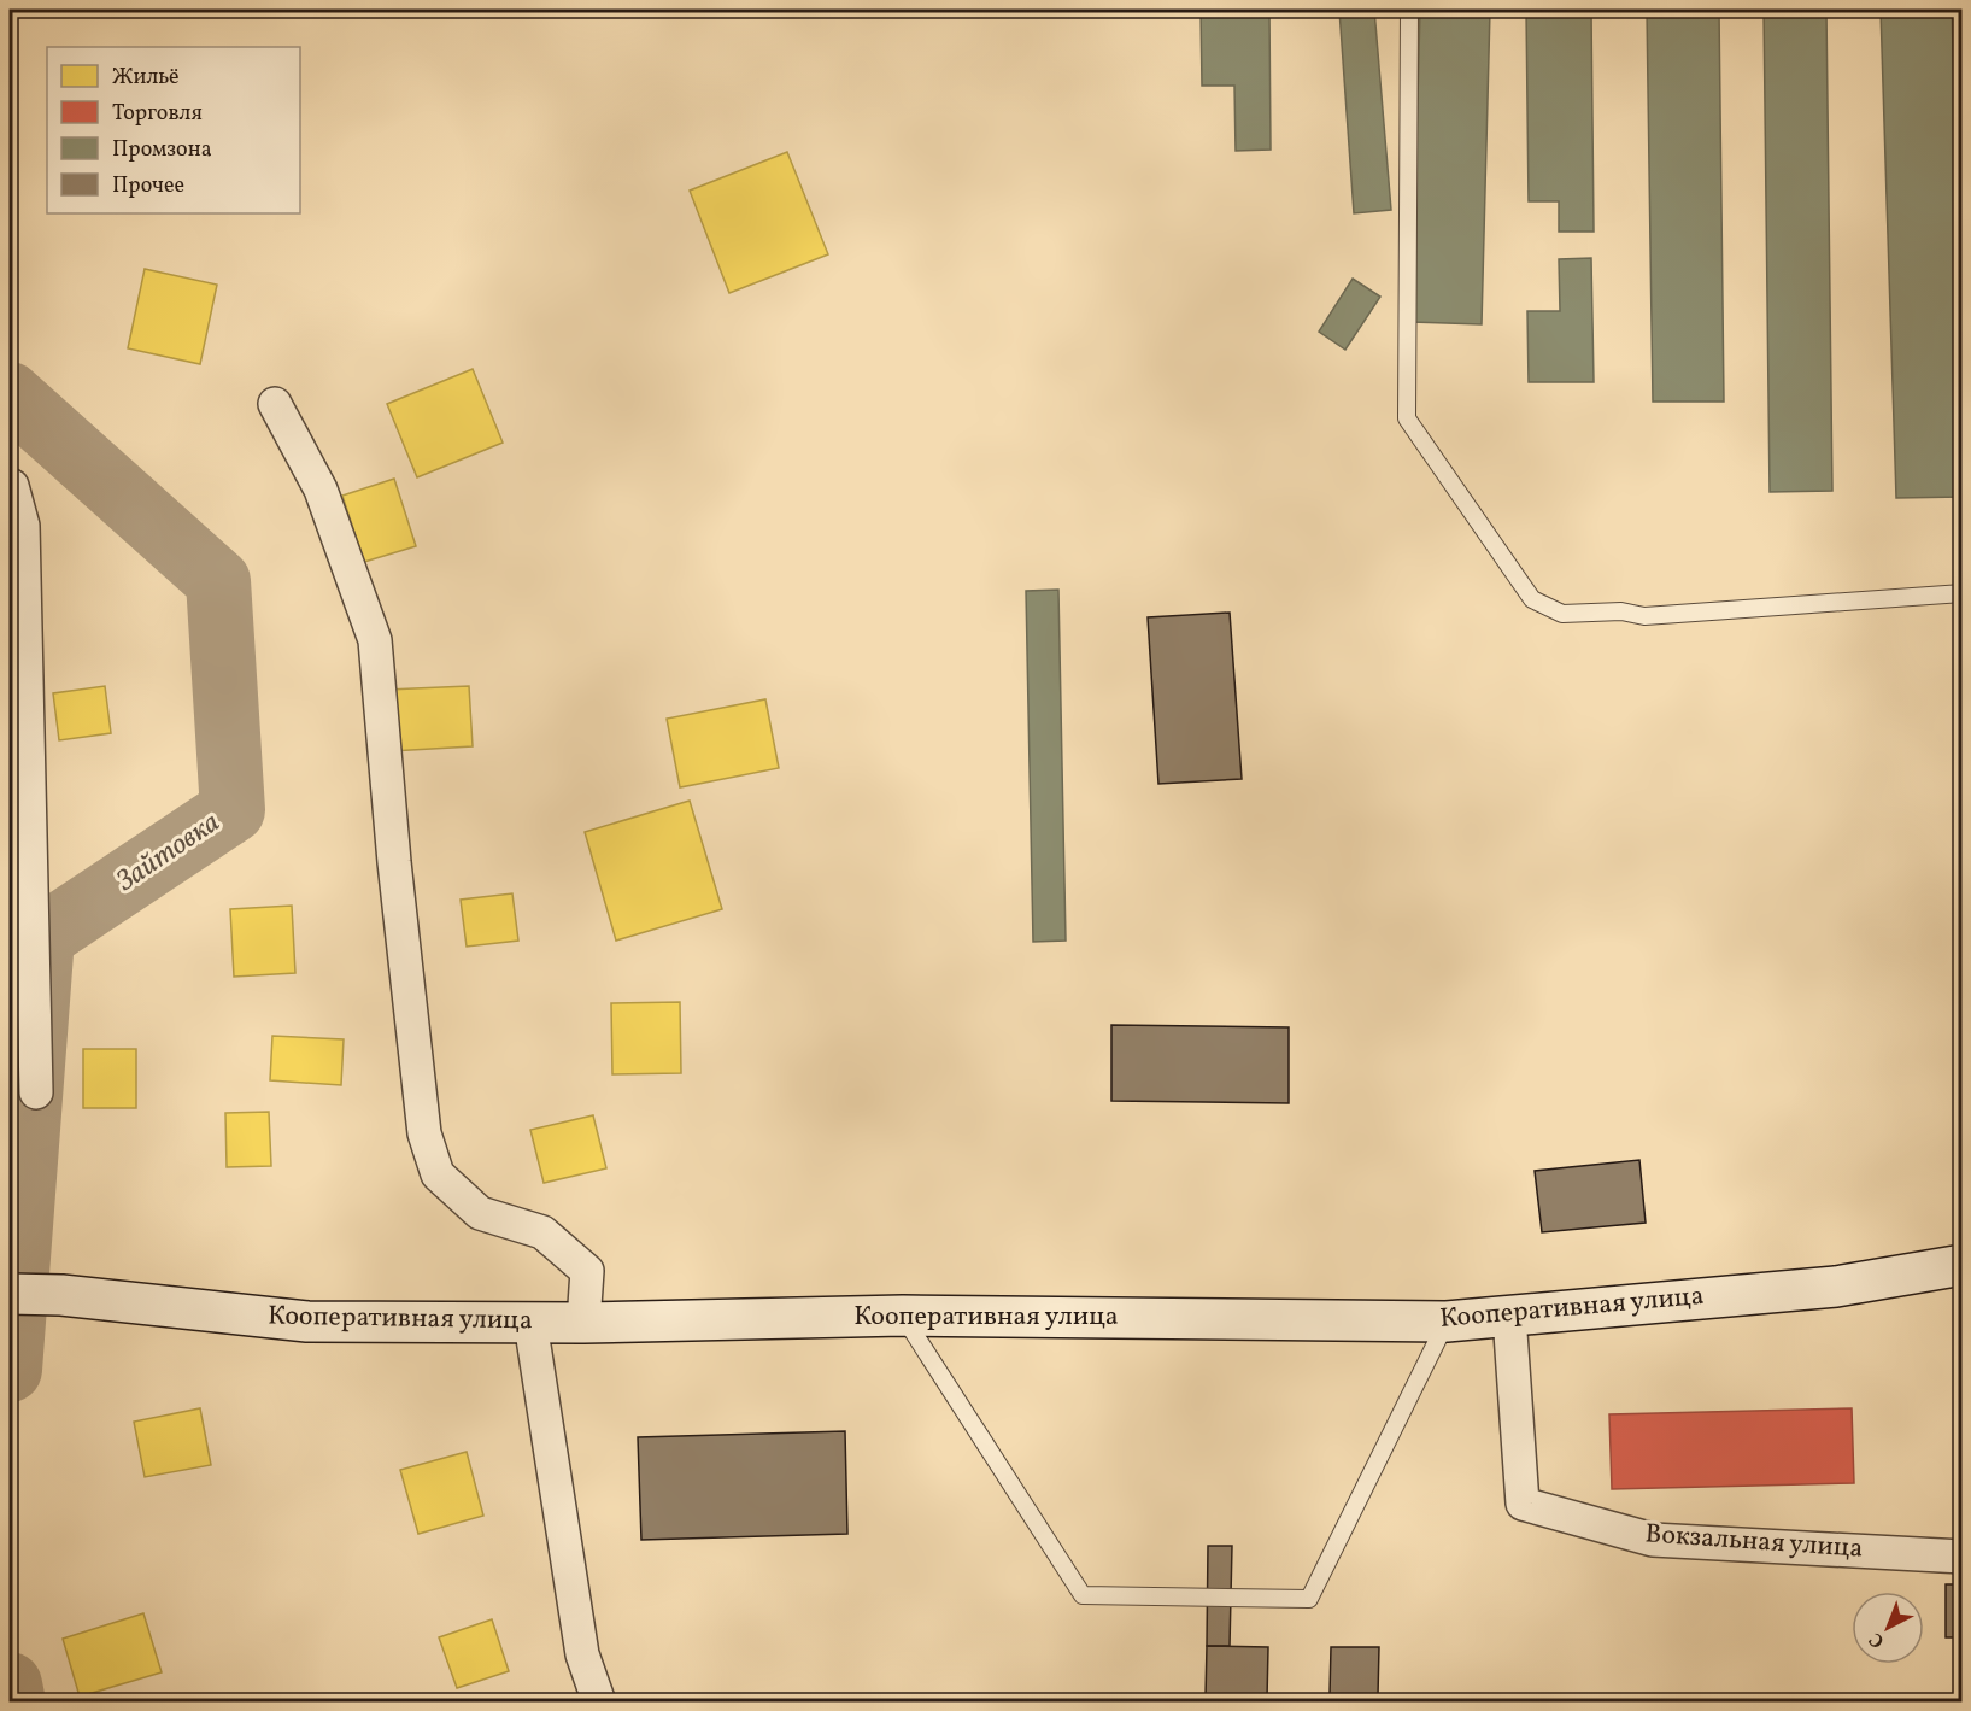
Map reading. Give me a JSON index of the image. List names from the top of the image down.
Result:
{
  "streets": {
    "main road": ["Кооперативная улица"],
    "street": ["Вокзальная улица"]
  },
  "crossings": [
    ["Кооперативная улица", "Вокзальная улица"]
  ],
  "water": ["Зайтовка"],
  "legend": [
    "Жильё",
    "Торговля",
    "Промзона",
    "Прочее"
  ],
  "north": "bottom left"
}
